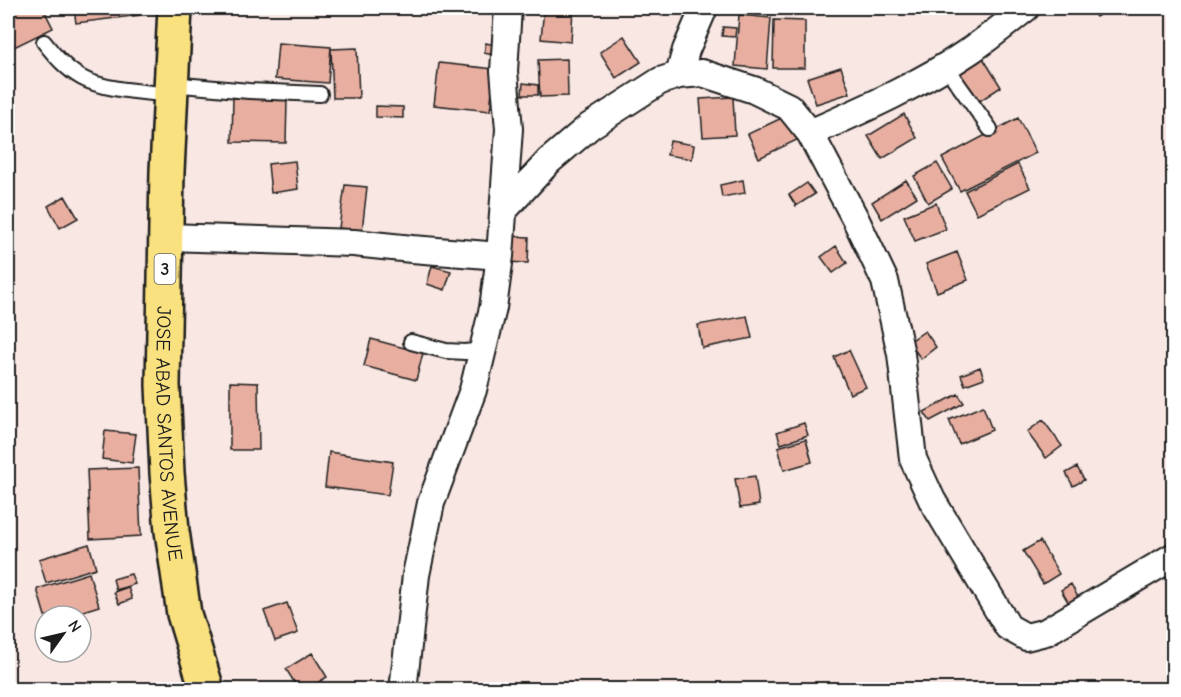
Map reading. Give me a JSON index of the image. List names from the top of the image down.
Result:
{
  "streets": {
    "highway": ["3", "JOSE ABAD SANTOS AVENUE"]
  },
  "north": "top right"
}
